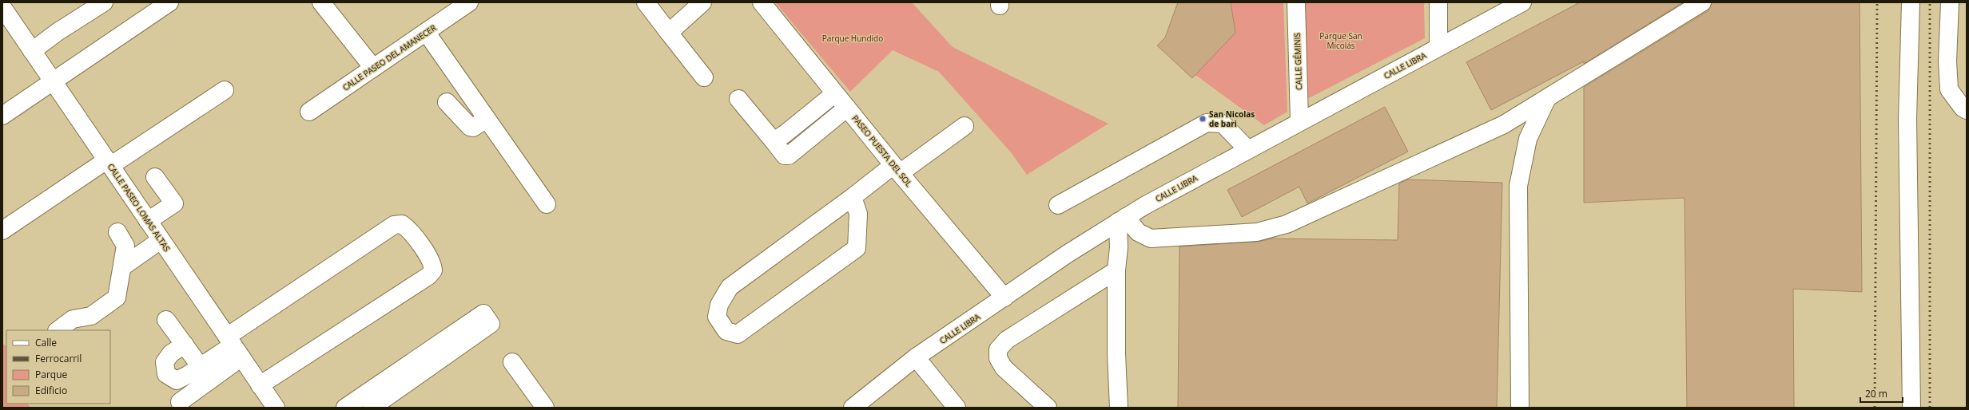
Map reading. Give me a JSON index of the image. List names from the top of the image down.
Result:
{
  "streets": {
    "street": [
      "CALLE PASEO DEL AMANECER",
      "CALLE GÉMINIS",
      "CALLE LIBRA",
      "PASEO PUESTA DEL SOL",
      "CALLE PASEO LOMAS ALTAS"
    ]
  },
  "crossings": [
    ["CALLE GÉMINIS", "CALLE LIBRA"],
    ["CALLE LIBRA", "PASEO PUESTA DEL SOL"]
  ],
  "parks": ["Parque San Micolás", "Parque Hundido"],
  "places": ["San Nicolas de bari"],
  "legend": [
    "Calle",
    "Ferrocarril",
    "Parque",
    "Edificio"
  ],
  "scale_bar": "20 m"
}
